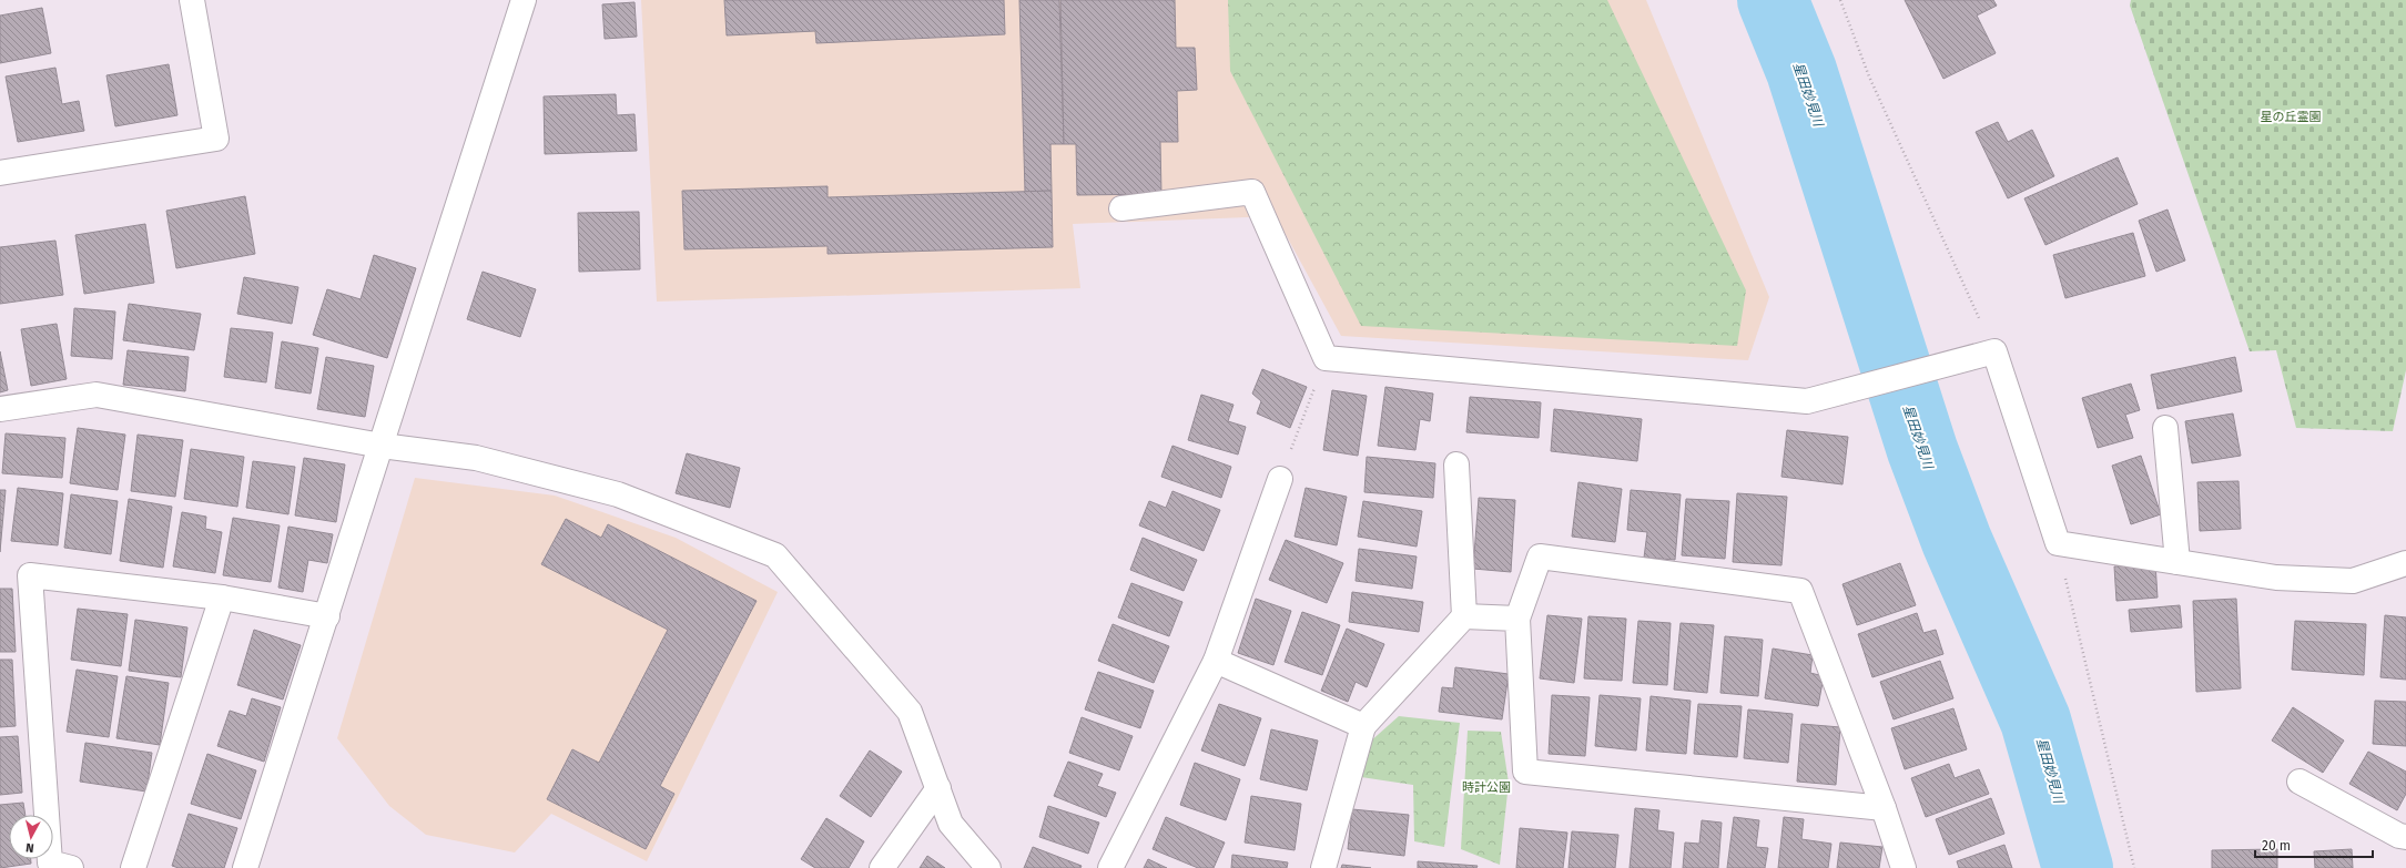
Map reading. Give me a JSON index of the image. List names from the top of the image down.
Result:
{
  "water": ["星田妙見川"],
  "parks": ["星の丘霊園", "時計公園"],
  "scale_bar": "20 m",
  "north": "bottom"
}
